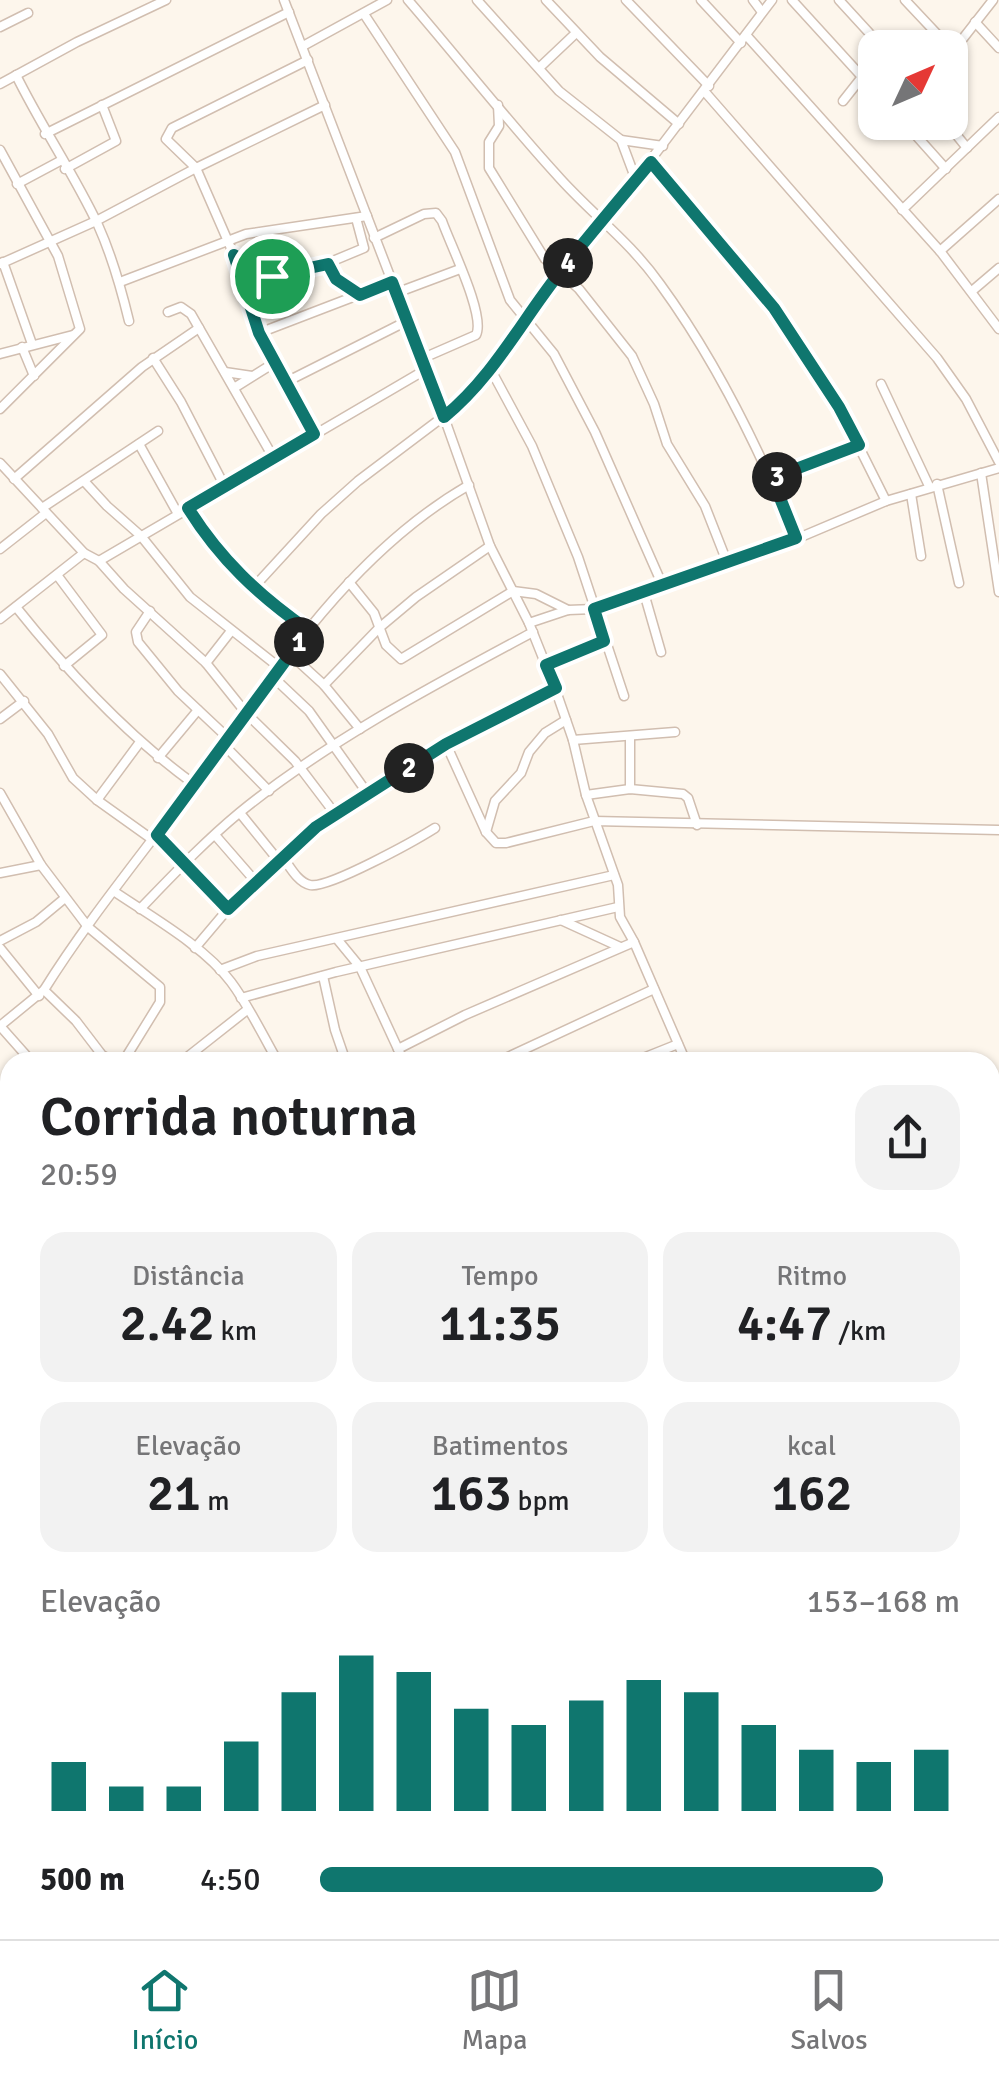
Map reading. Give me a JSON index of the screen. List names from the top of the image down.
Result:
{
  "north": "top right",
  "page": {
    "pins": [
      "4",
      "3",
      "1",
      "2"
    ],
    "heading": ["Corrida noturna", "20:59"],
    "stats": [
      ["Distância", "2.42 km"],
      ["Tempo", "11:35"],
      ["Ritmo", "4:47 /km"],
      ["Elevação", "21 m"],
      ["Batimentos", "163 bpm"],
      ["kcal", "162"]
    ],
    "chart": ["Elevação", "153–168 m"],
    "list": [
      {
        "name": "500 m",
        "note": "4:50"
      }
    ],
    "tabs": ["Início", "Mapa", "Salvos"]
  }
}
